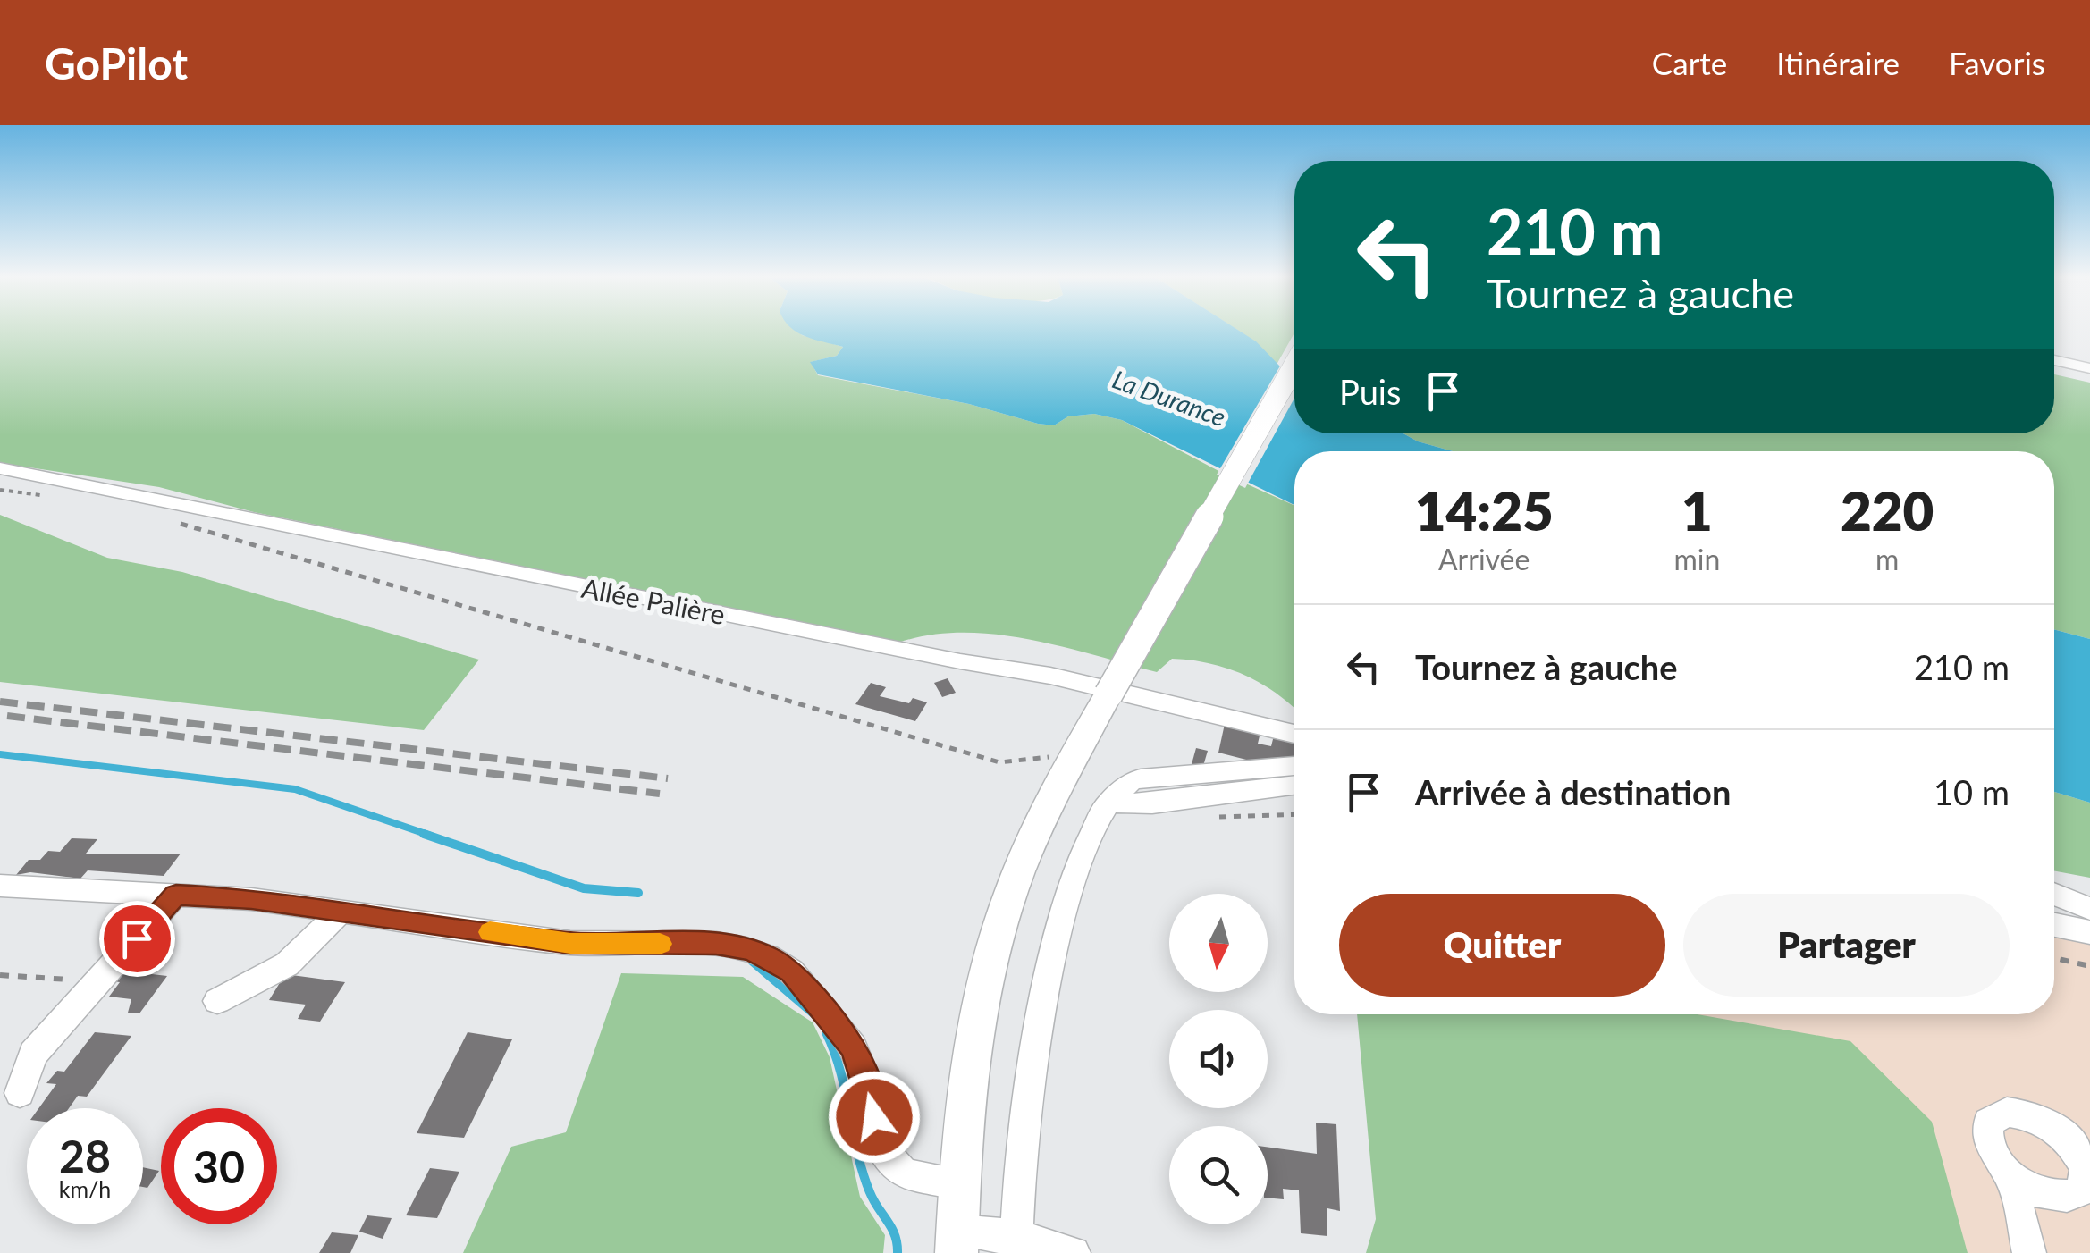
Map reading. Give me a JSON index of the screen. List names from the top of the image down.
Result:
{
  "streets": {
    "street": ["Allée Palière"]
  },
  "water": ["La Durance"],
  "north": "bottom",
  "page": {
    "header": "GoPilot",
    "nav": ["Carte", "Itinéraire", "Favoris"],
    "turn": ["210 m", "Tournez à gauche"],
    "then": "Puis",
    "eta": [
      "14:25",
      "Arrivée",
      "1",
      "min",
      "220",
      "m"
    ],
    "list": [
      {
        "name": "Tournez à gauche",
        "value": "210 m"
      },
      {
        "name": "Arrivée à destination",
        "value": "10 m"
      }
    ],
    "buttons": ["Quitter", "Partager"],
    "speed": "28 km/h",
    "limit": "30"
  }
}
